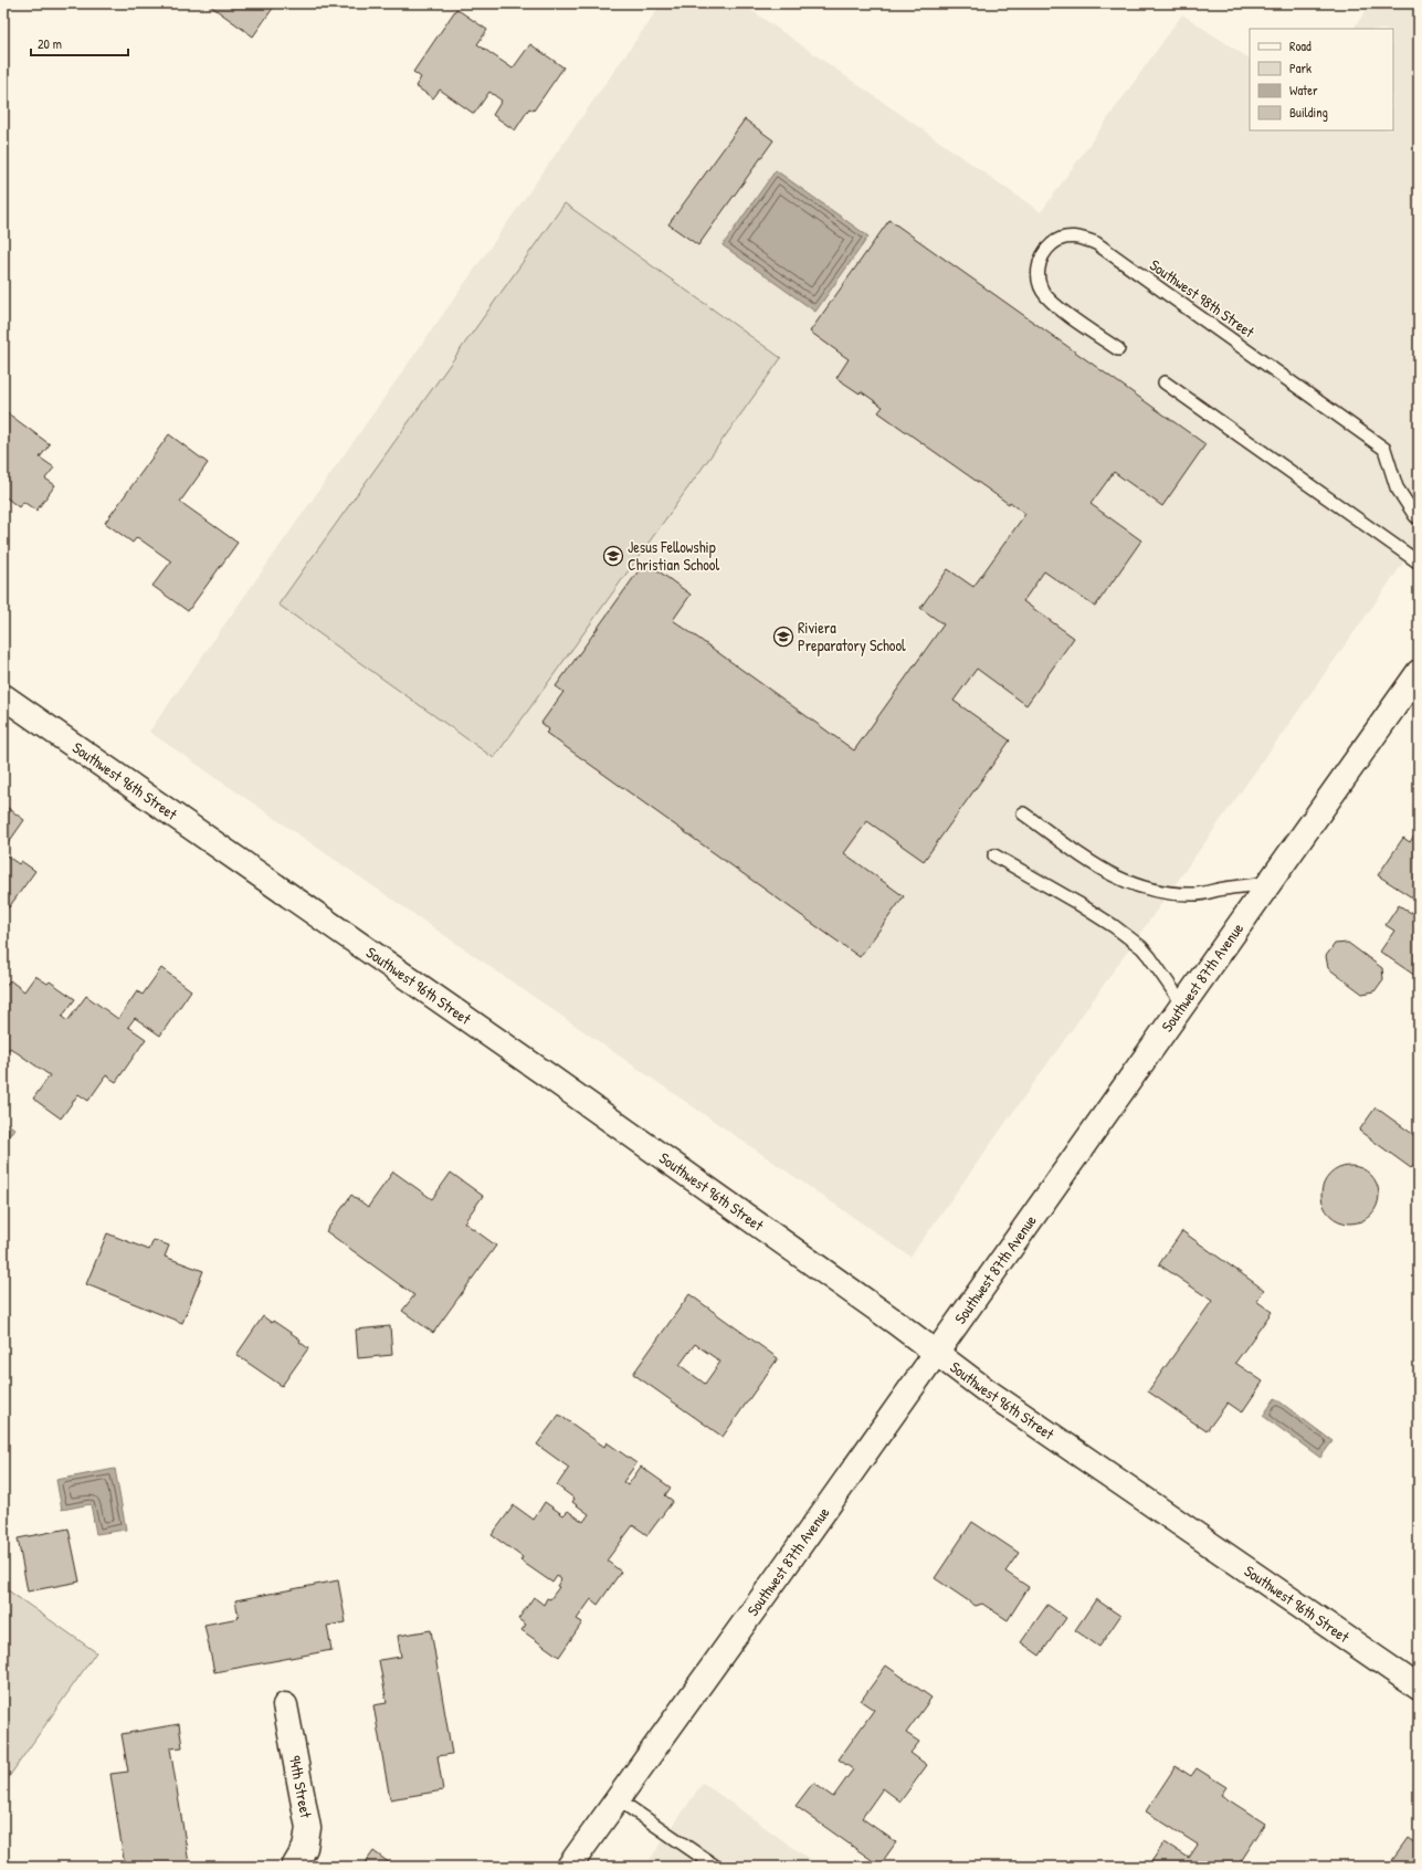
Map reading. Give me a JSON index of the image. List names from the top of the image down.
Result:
{
  "streets": {
    "street": ["Southwest 96th Street", "Southwest 87th Avenue", "94th Street"],
    "lane": ["Southwest 98th Street"]
  },
  "crossings": [
    ["Southwest 96th Street", "Southwest 87th Avenue"]
  ],
  "places": {
    "school or university": ["Jesus Fellowship Christian School", "Riviera Preparatory School"]
  },
  "legend": [
    "Road",
    "Park",
    "Water",
    "Building"
  ],
  "scale_bar": "20 m"
}
